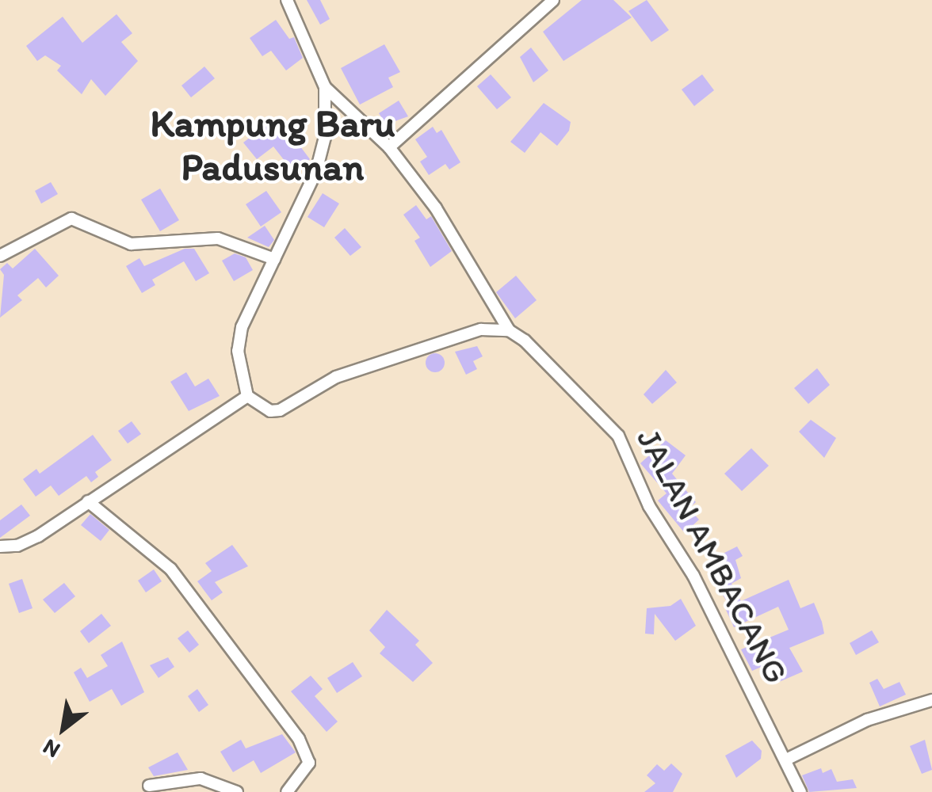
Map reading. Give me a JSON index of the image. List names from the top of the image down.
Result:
{
  "streets": {
    "street": ["JALAN AMBACANG"]
  },
  "districts": ["Kampung Baru Padusunan"],
  "north": "bottom left"
}
